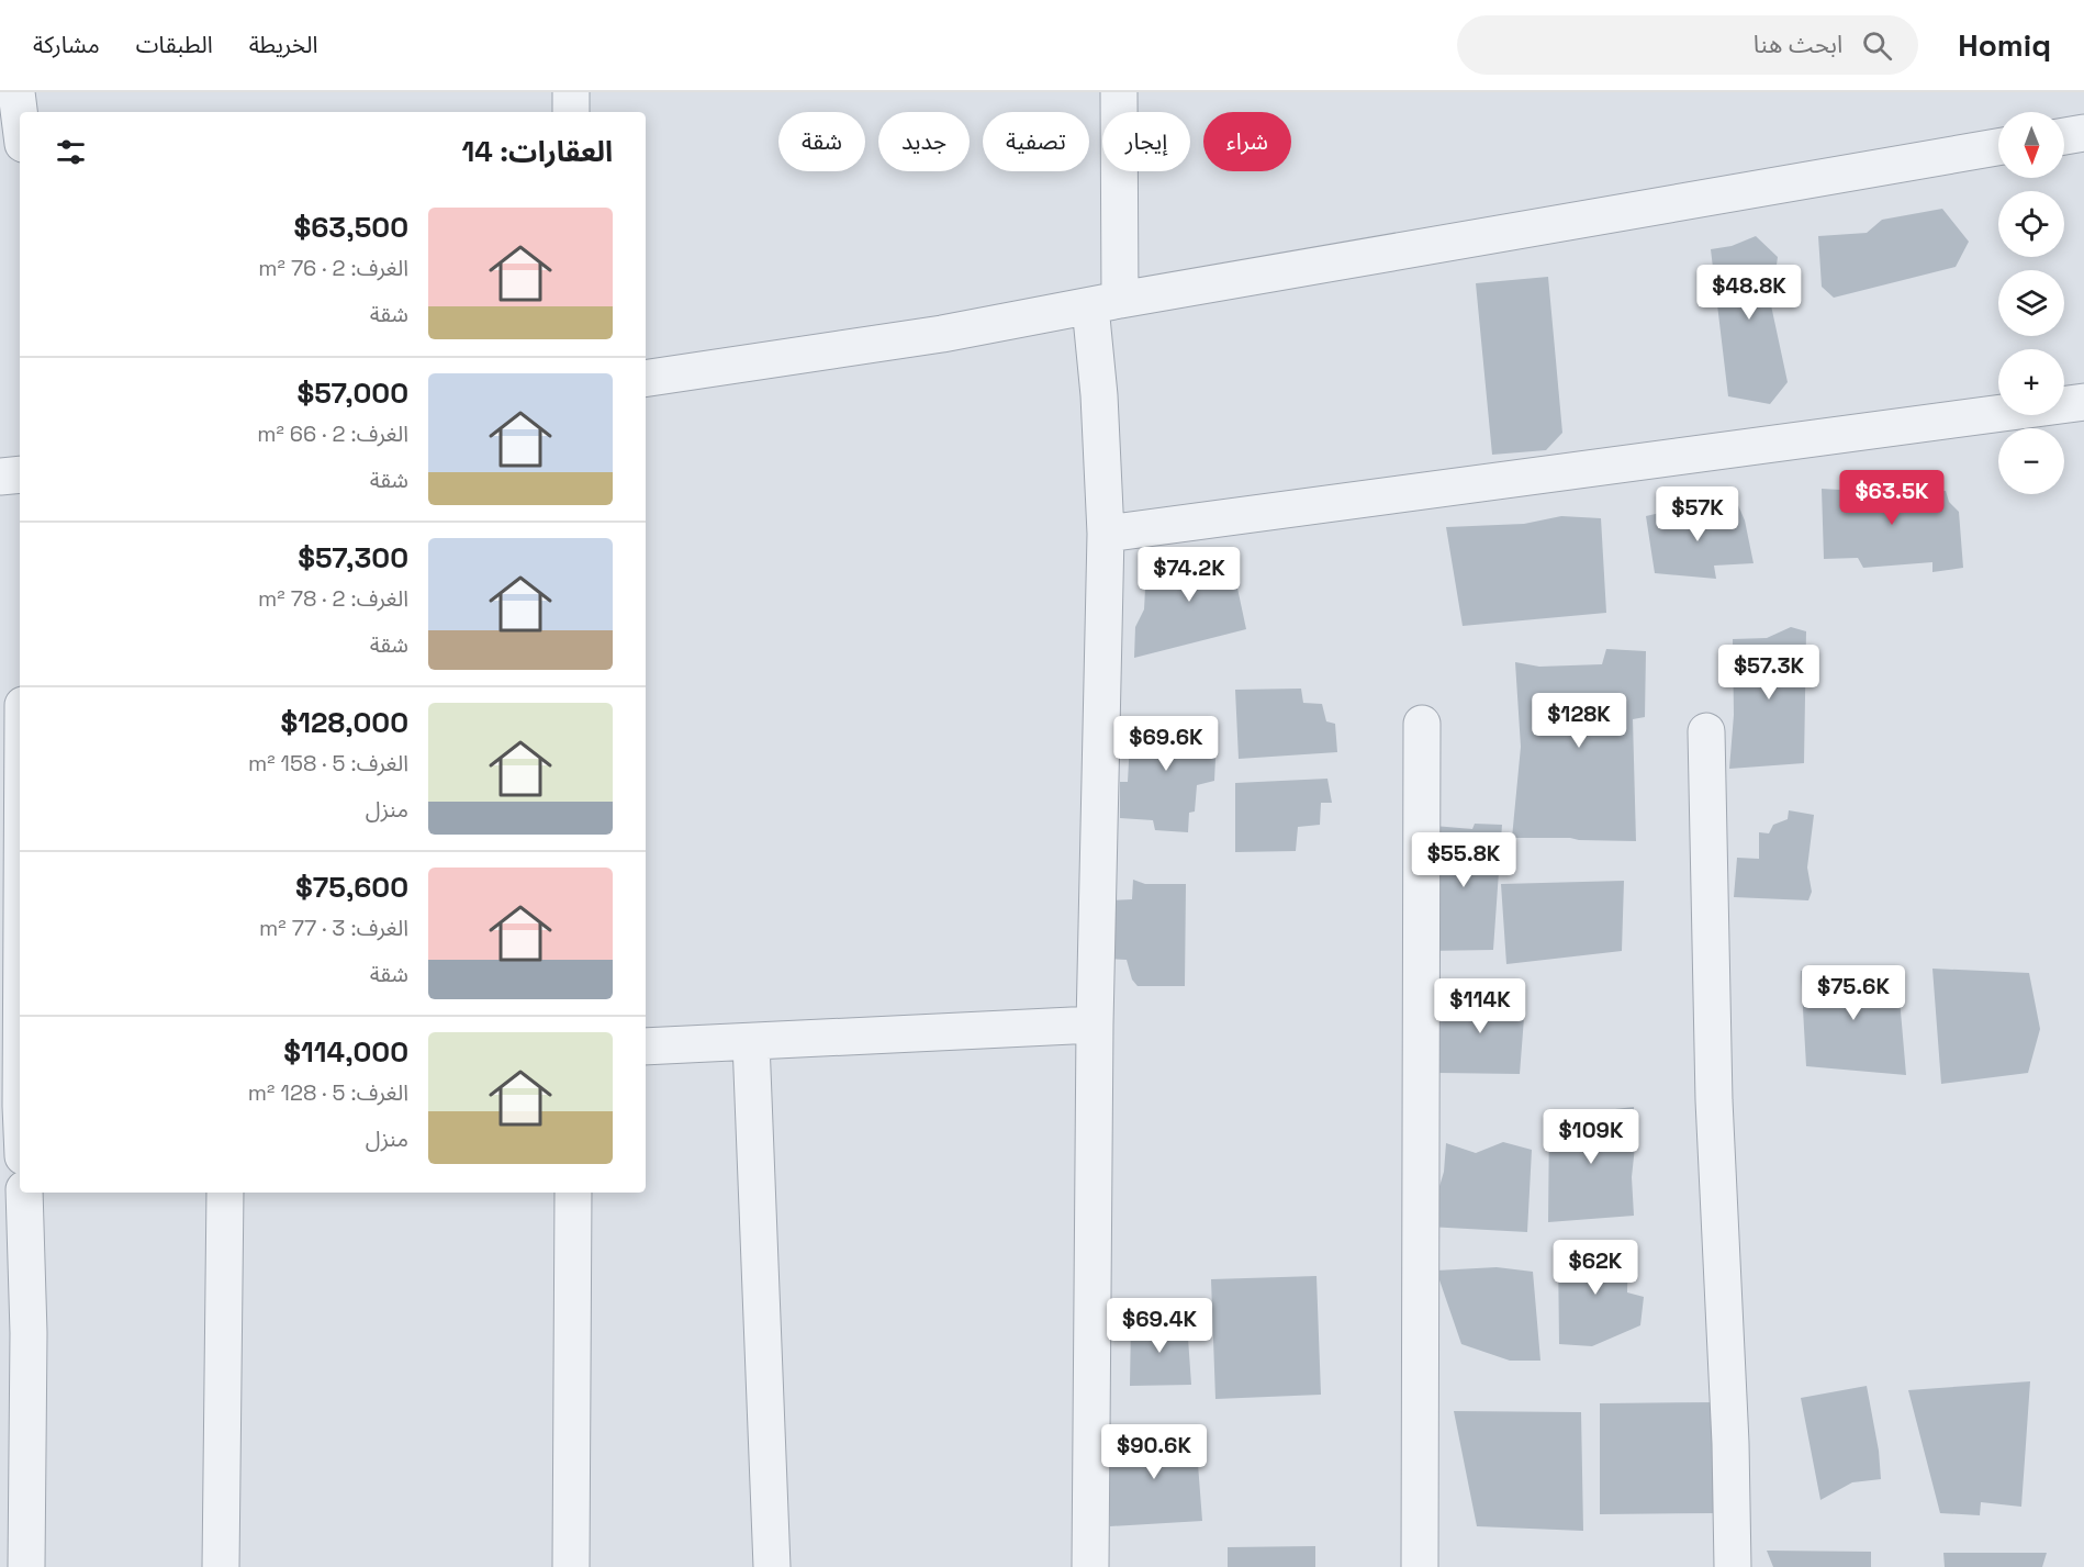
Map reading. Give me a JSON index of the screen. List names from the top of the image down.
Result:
{
  "north": "bottom",
  "page": {
    "header": "Homiq",
    "search": "ابحث هنا",
    "nav": ["الخريطة", "الطبقات", "مشاركة"],
    "map_buttons": ["+", "−"],
    "chip": [
      "شراء",
      "إيجار",
      "تصفية",
      "جديد",
      "شقة"
    ],
    "heading": "العقارات: 14",
    "list": [
      {
        "name": "$63,500",
        "note": "الغرف: 2 · 76 m² · شقة"
      },
      {
        "name": "$57,000",
        "note": "الغرف: 2 · 66 m² · شقة"
      },
      {
        "name": "$57,300",
        "note": "الغرف: 2 · 78 m² · شقة"
      },
      {
        "name": "$128,000",
        "note": "الغرف: 5 · 158 m² · منزل"
      },
      {
        "name": "$75,600",
        "note": "الغرف: 3 · 77 m² · شقة"
      },
      {
        "name": "$114,000",
        "note": "الغرف: 5 · 128 m² · منزل"
      }
    ],
    "price": [
      "$48.8K",
      "$63.5K",
      "$57K",
      "$74.2K",
      "$57.3K",
      "$128K",
      "$69.6K",
      "$55.8K",
      "$75.6K",
      "$114K",
      "$109K",
      "$62K",
      "$69.4K",
      "$90.6K"
    ]
  }
}
